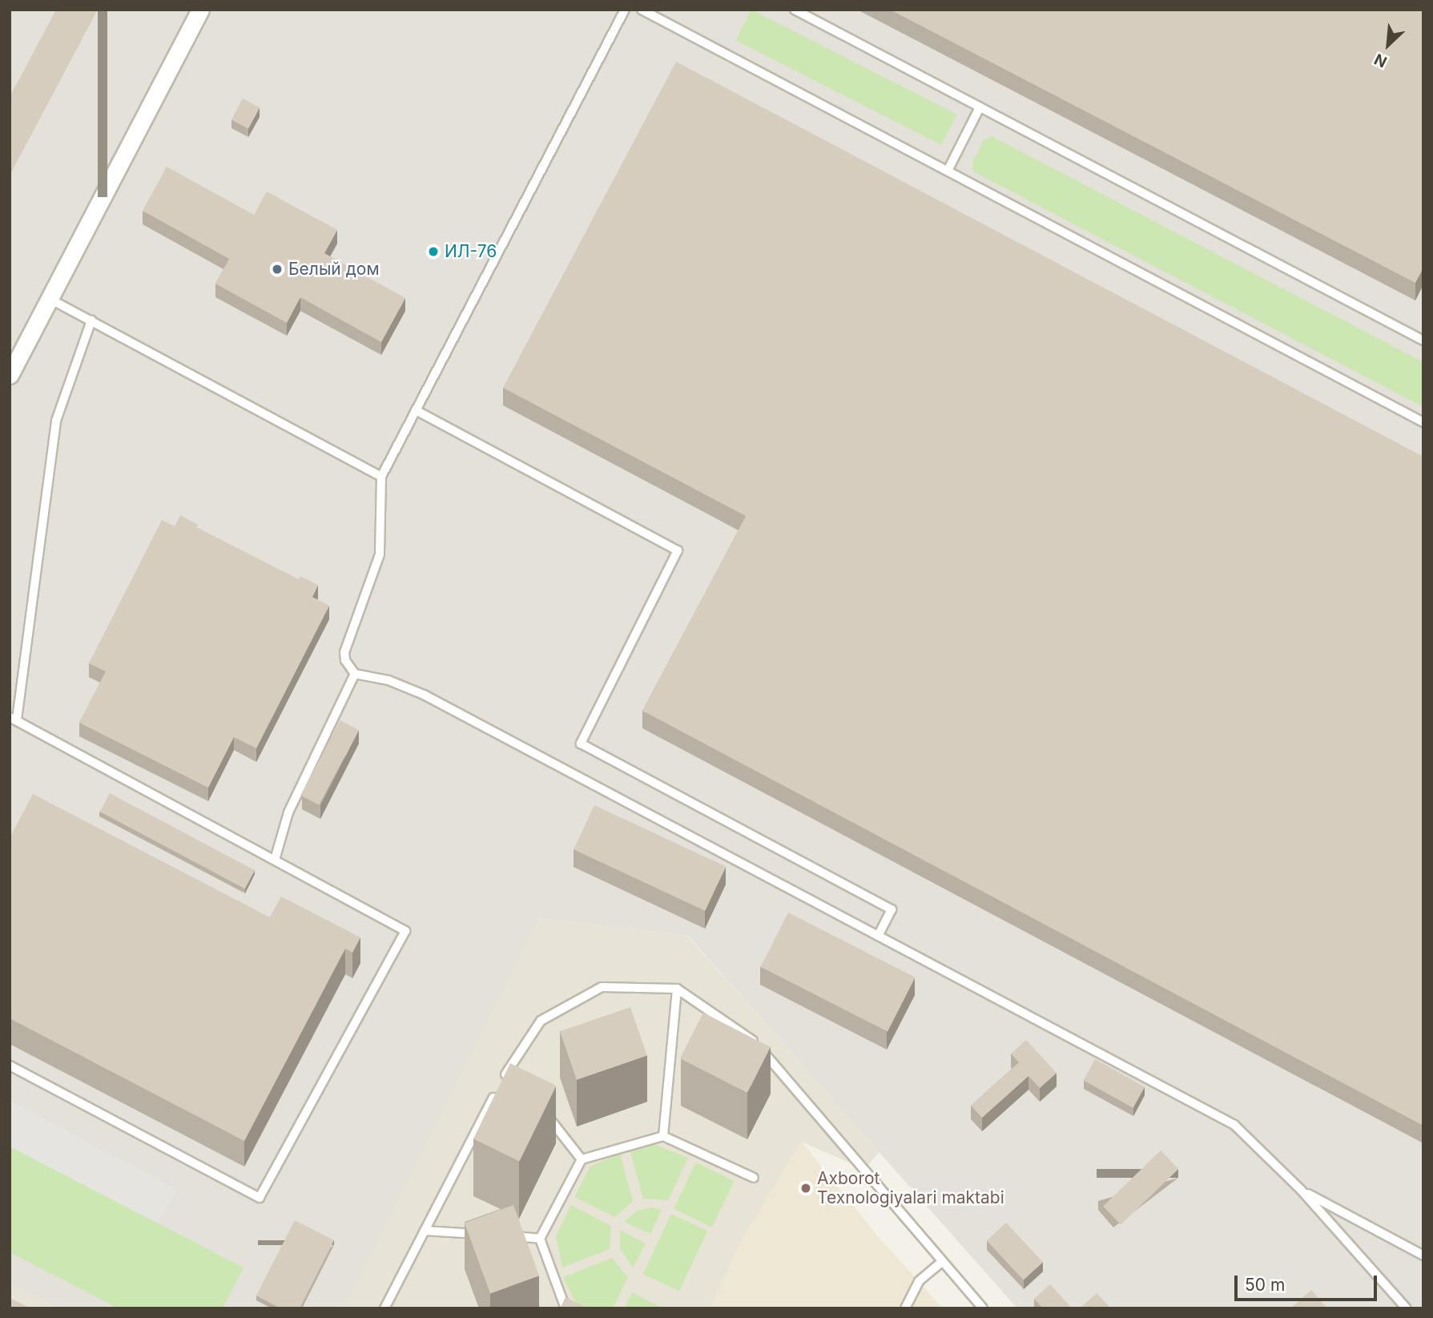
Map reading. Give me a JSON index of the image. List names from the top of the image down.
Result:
{
  "places": ["ИЛ-76", "Белый дом", "Axborot Texnologiyalari maktabi"],
  "scale_bar": "50 m",
  "north": "bottom left"
}
